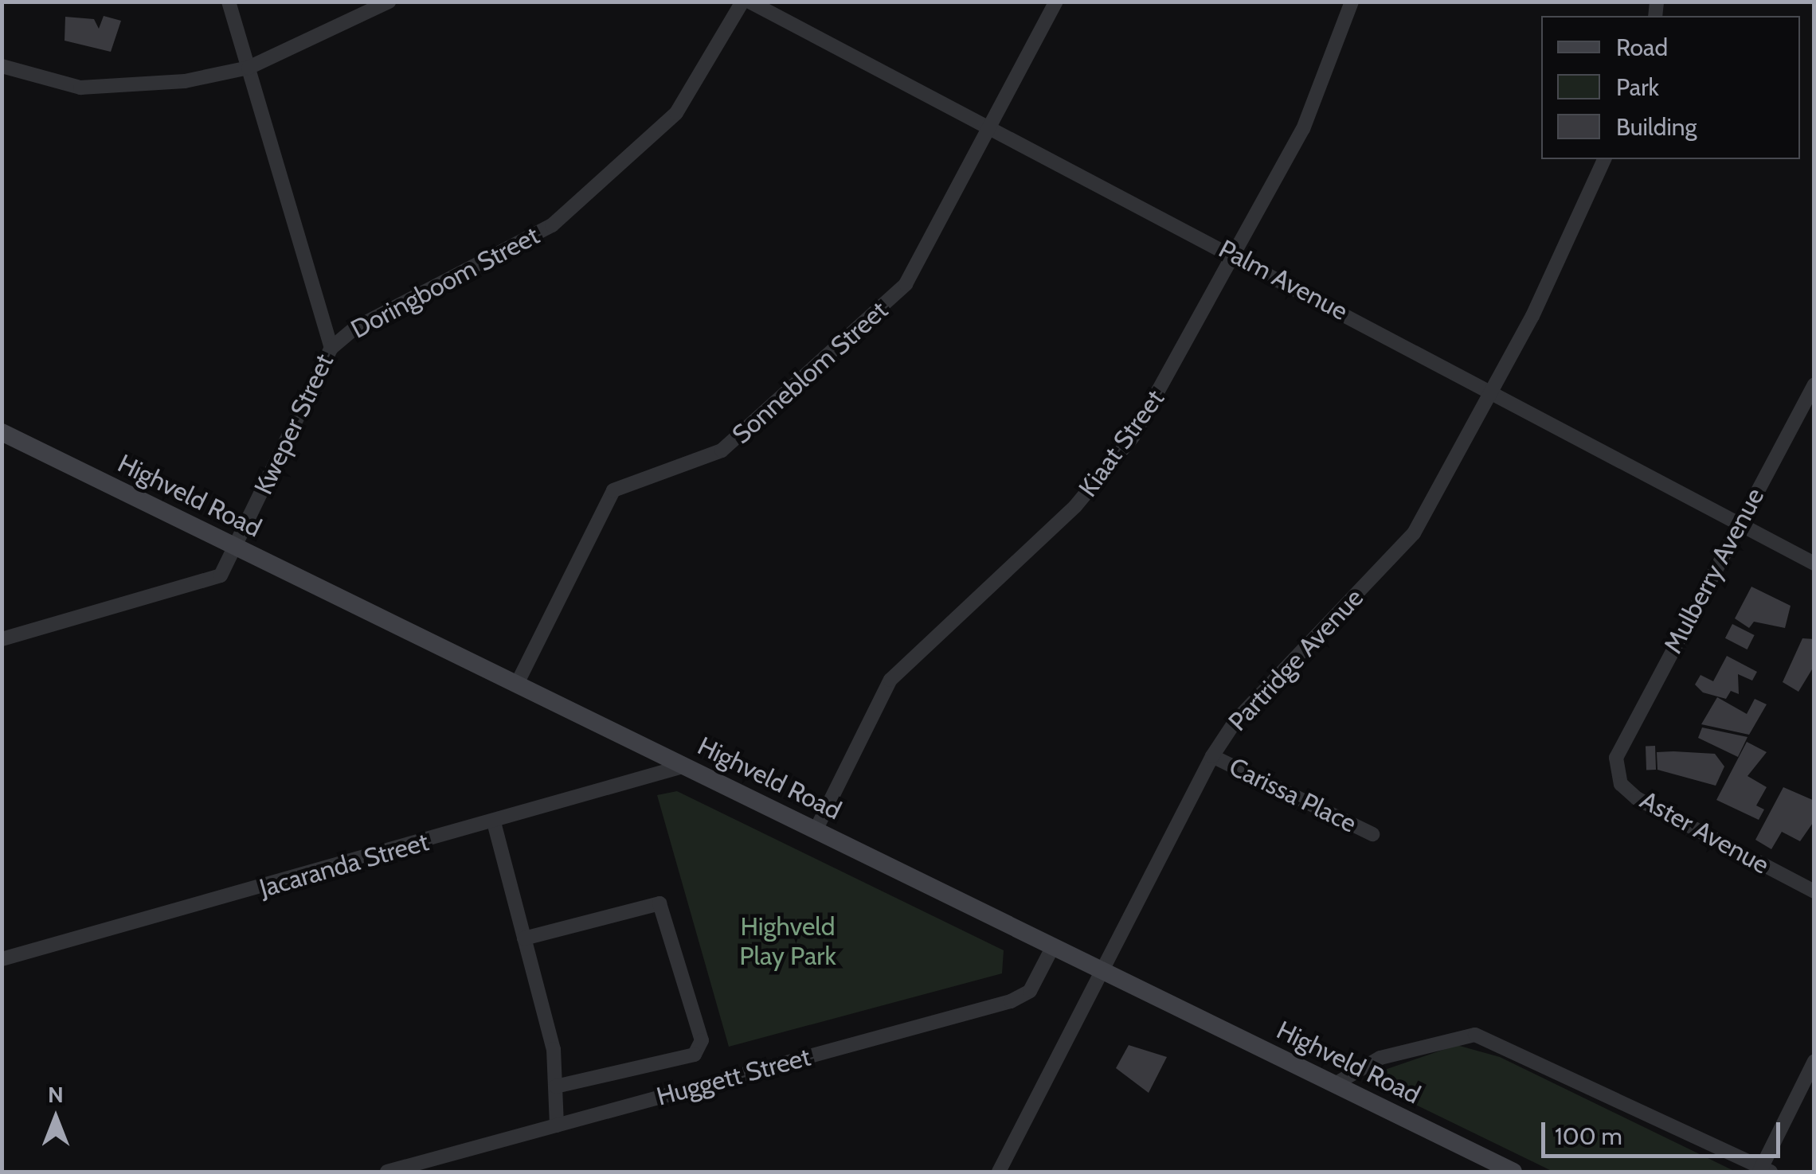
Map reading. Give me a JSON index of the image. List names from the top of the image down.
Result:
{
  "streets": {
    "street": [
      "Palm Avenue",
      "Doringboom Street",
      "Sonneblom Street",
      "Kweper Street",
      "Kiaat Street",
      "Highveld Road",
      "Mulberry Avenue",
      "Partridge Avenue",
      "Carissa Place",
      "Aster Avenue",
      "Jacaranda Street",
      "Huggett Street"
    ]
  },
  "crossings": [
    ["Palm Avenue", "Sonneblom Street"],
    ["Palm Avenue", "Kiaat Street"],
    ["Palm Avenue", "Mulberry Avenue"],
    ["Palm Avenue", "Partridge Avenue"],
    ["Doringboom Street", "Kweper Street"],
    ["Sonneblom Street", "Highveld Road"],
    ["Kweper Street", "Highveld Road"],
    ["Kiaat Street", "Highveld Road"],
    ["Highveld Road", "Partridge Avenue"],
    ["Highveld Road", "Jacaranda Street"],
    ["Highveld Road", "Huggett Street"],
    ["Mulberry Avenue", "Aster Avenue"],
    ["Partridge Avenue", "Carissa Place"]
  ],
  "parks": ["Highveld Play Park"],
  "legend": ["Road", "Park", "Building"],
  "scale_bar": "100 m",
  "north": "top"
}
